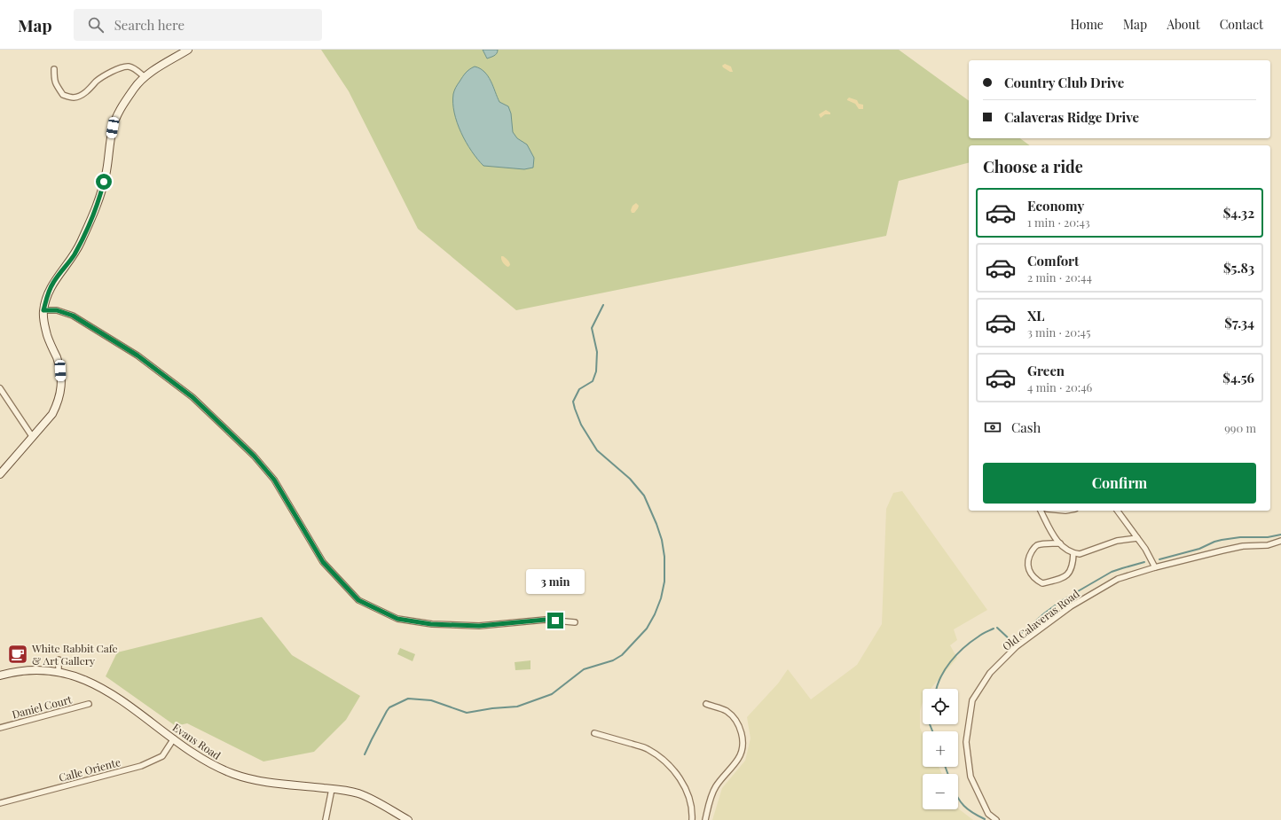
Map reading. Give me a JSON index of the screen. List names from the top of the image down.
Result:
{
  "streets": {
    "street": [
      "Old Calaveras Road",
      "Daniel Court",
      "Evans Road",
      "Calle Oriente"
    ]
  },
  "crossings": [
    ["Evans Road", "Calle Oriente"]
  ],
  "places": {
    "cafe": ["White Rabbit Cafe & Art Gallery"]
  },
  "page": {
    "header": "Map",
    "search": "Search here",
    "nav": [
      "Home",
      "Map",
      "About",
      "Contact"
    ],
    "banner": ["Country Club Drive", "Calaveras Ridge Drive"],
    "heading": "Choose a ride",
    "list": [
      {
        "name": "Economy",
        "note": "1 min · 20:43",
        "value": "$4.32"
      },
      {
        "name": "Comfort",
        "note": "2 min · 20:44",
        "value": "$5.83"
      },
      {
        "name": "XL",
        "note": "3 min · 20:45",
        "value": "$7.34"
      },
      {
        "name": "Green",
        "note": "4 min · 20:46",
        "value": "$4.56"
      }
    ],
    "pay": ["Cash", "990 m"],
    "buttons": "Confirm",
    "bubble": "3 min",
    "map_buttons": ["+", "−"]
  }
}
